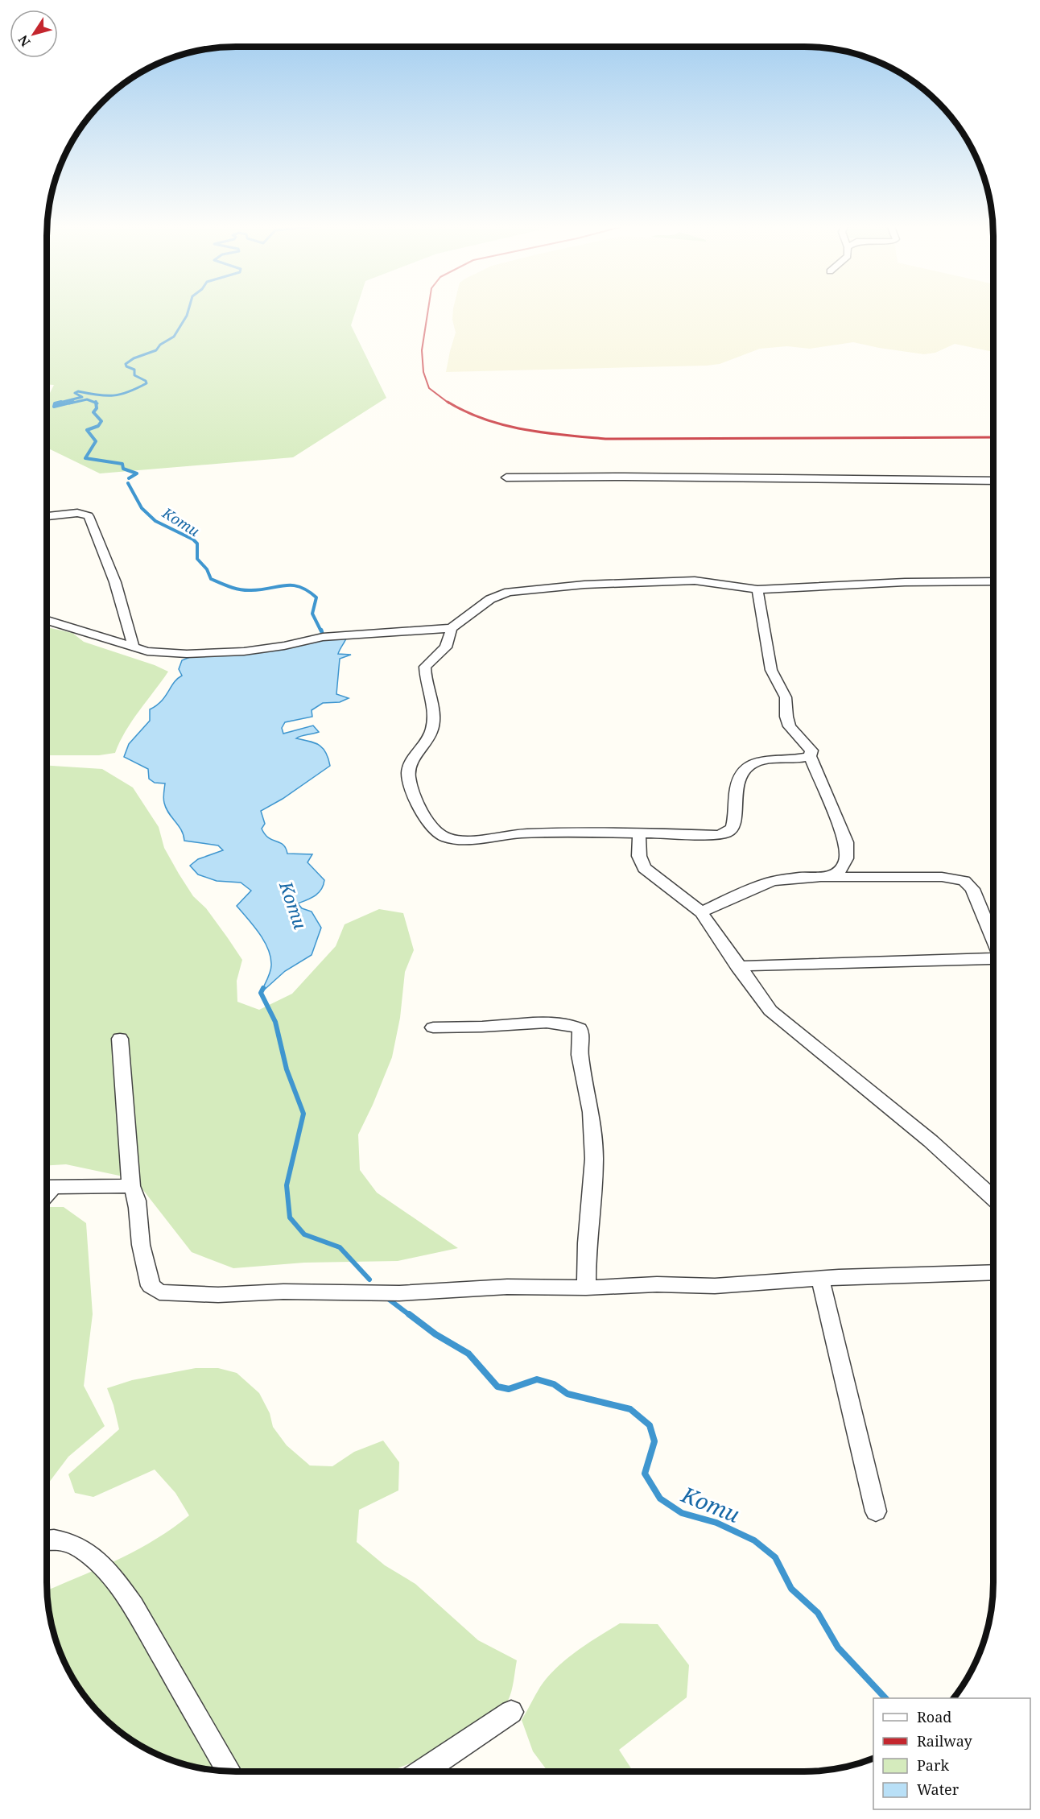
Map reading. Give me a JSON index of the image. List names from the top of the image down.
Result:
{
  "water": ["Komu"],
  "legend": [
    "Road",
    "Railway",
    "Park",
    "Water"
  ],
  "north": "bottom left"
}
